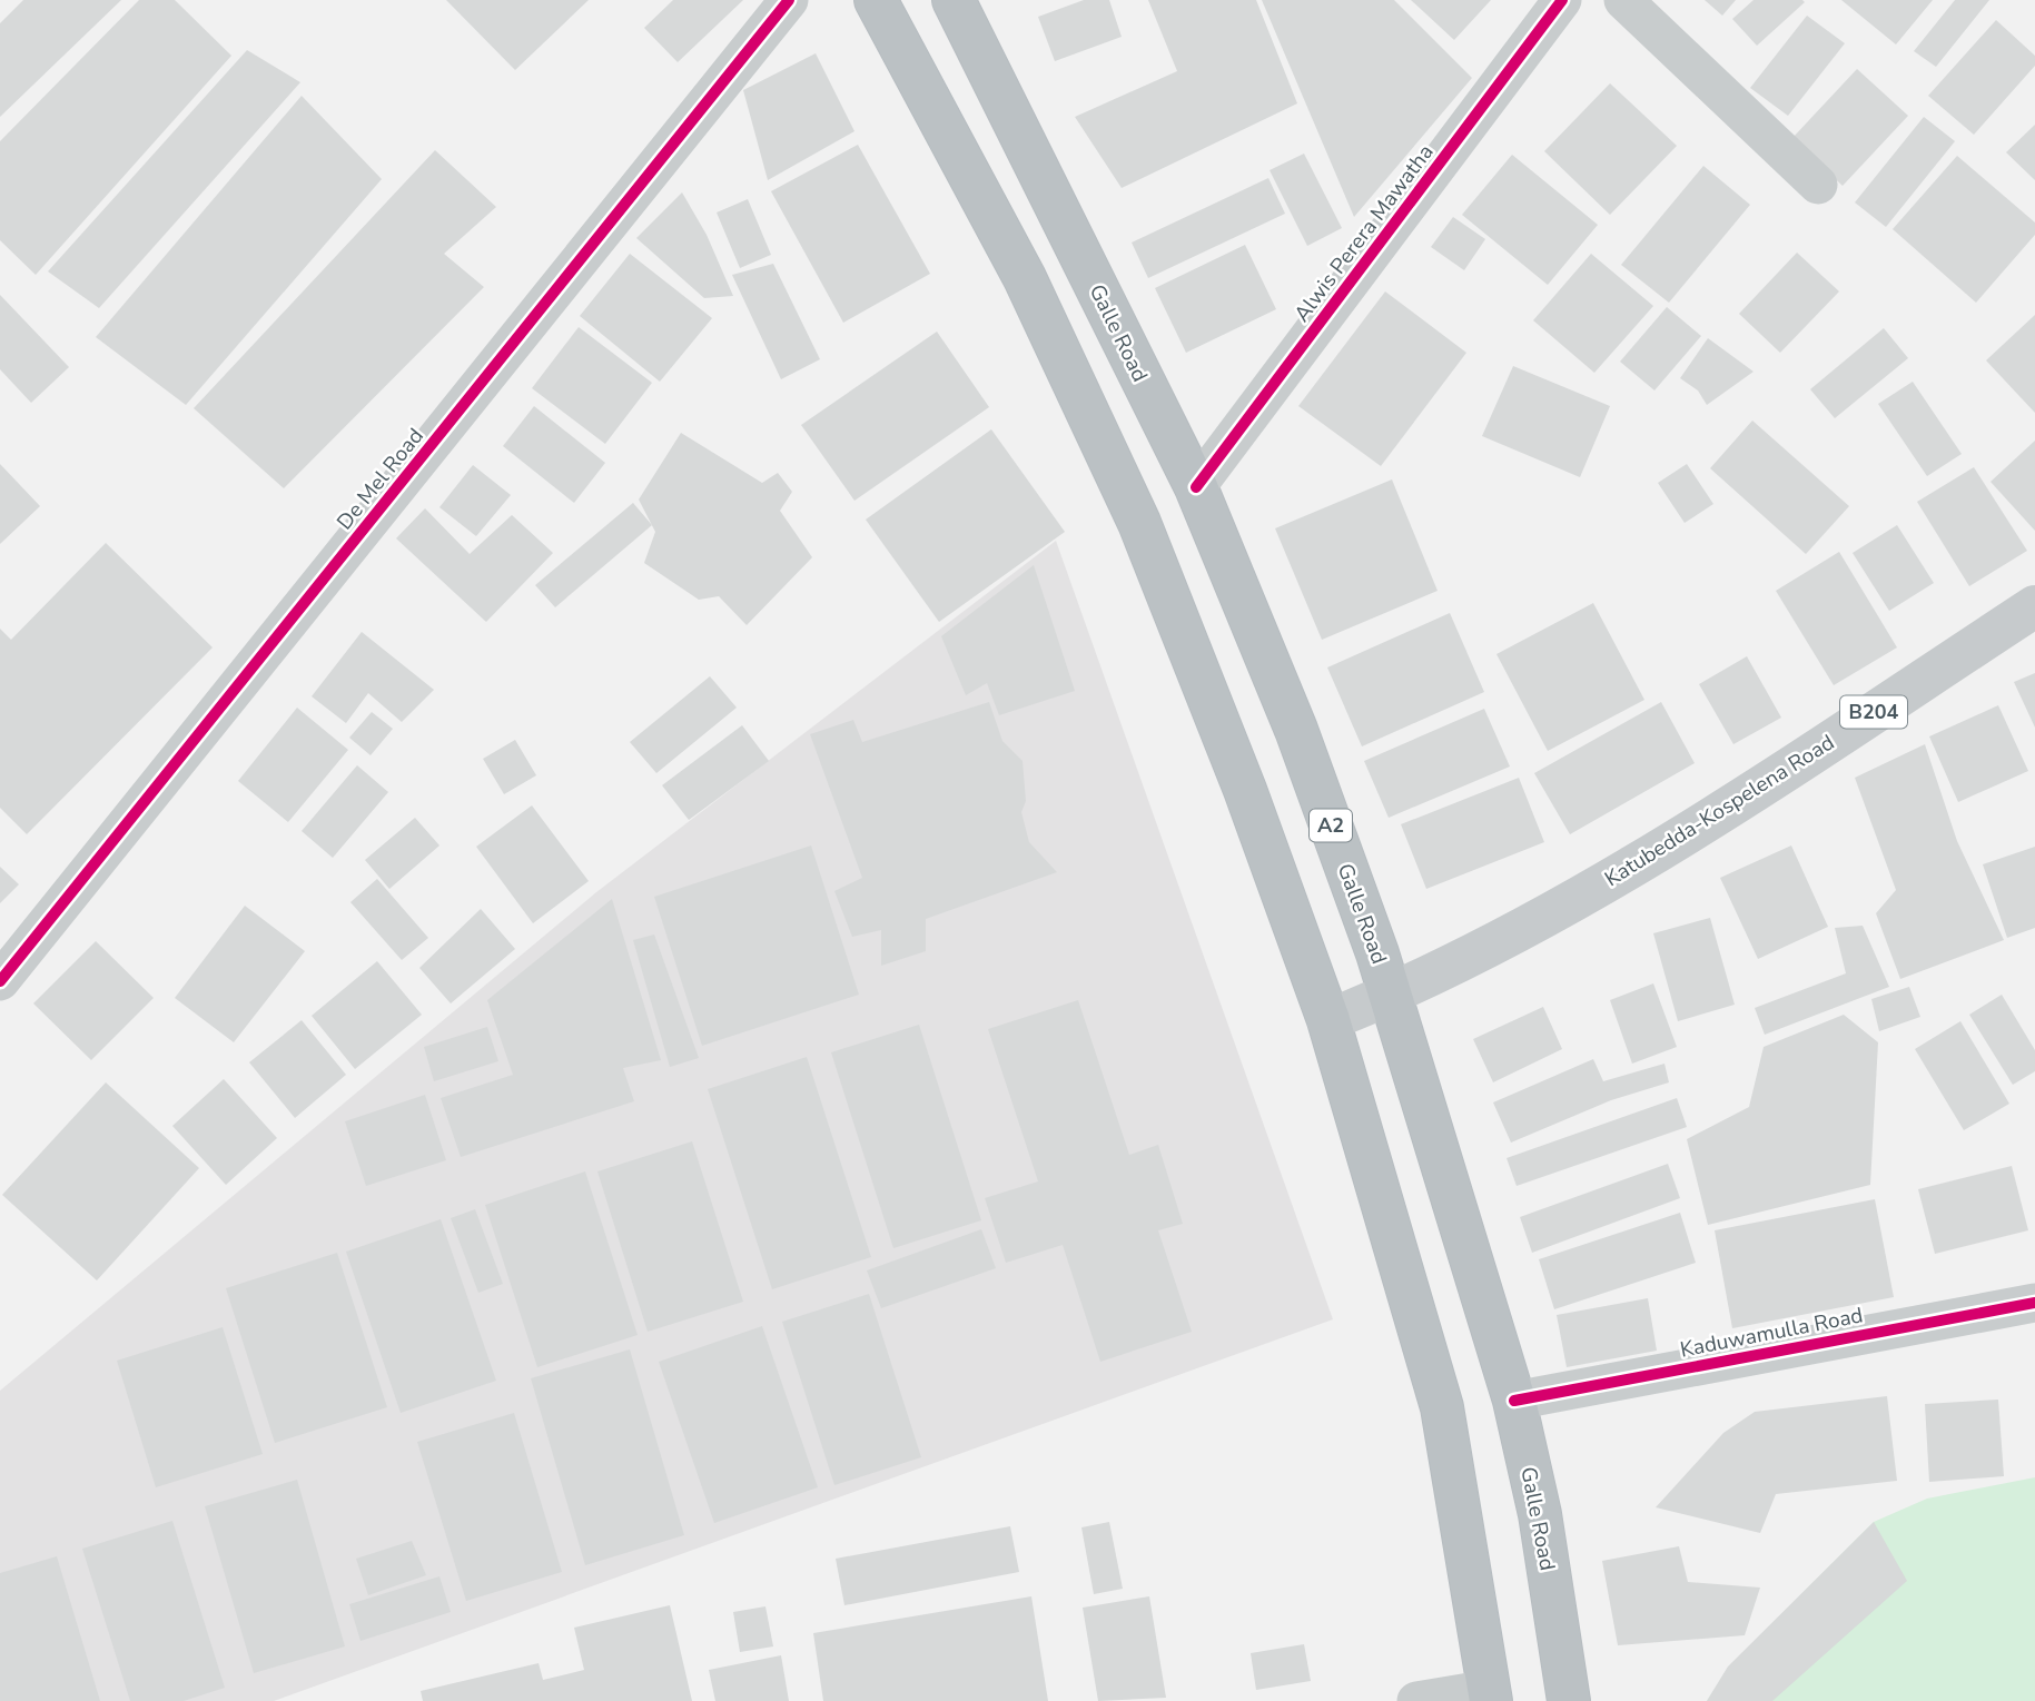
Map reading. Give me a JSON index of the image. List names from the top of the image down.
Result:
{
  "streets": {
    "highway": ["Galle Road", "A2"],
    "main road": ["B204", "Katubedda-Kospelena Road"],
    "street": ["Alwis Perera Mawatha", "De Mel Road", "Kaduwamulla Road"]
  },
  "crossings": [
    ["Alwis Perera Mawatha", "Galle Road"],
    ["Galle Road", "Katubedda-Kospelena Road"],
    ["Galle Road", "Kaduwamulla Road"]
  ]
}
